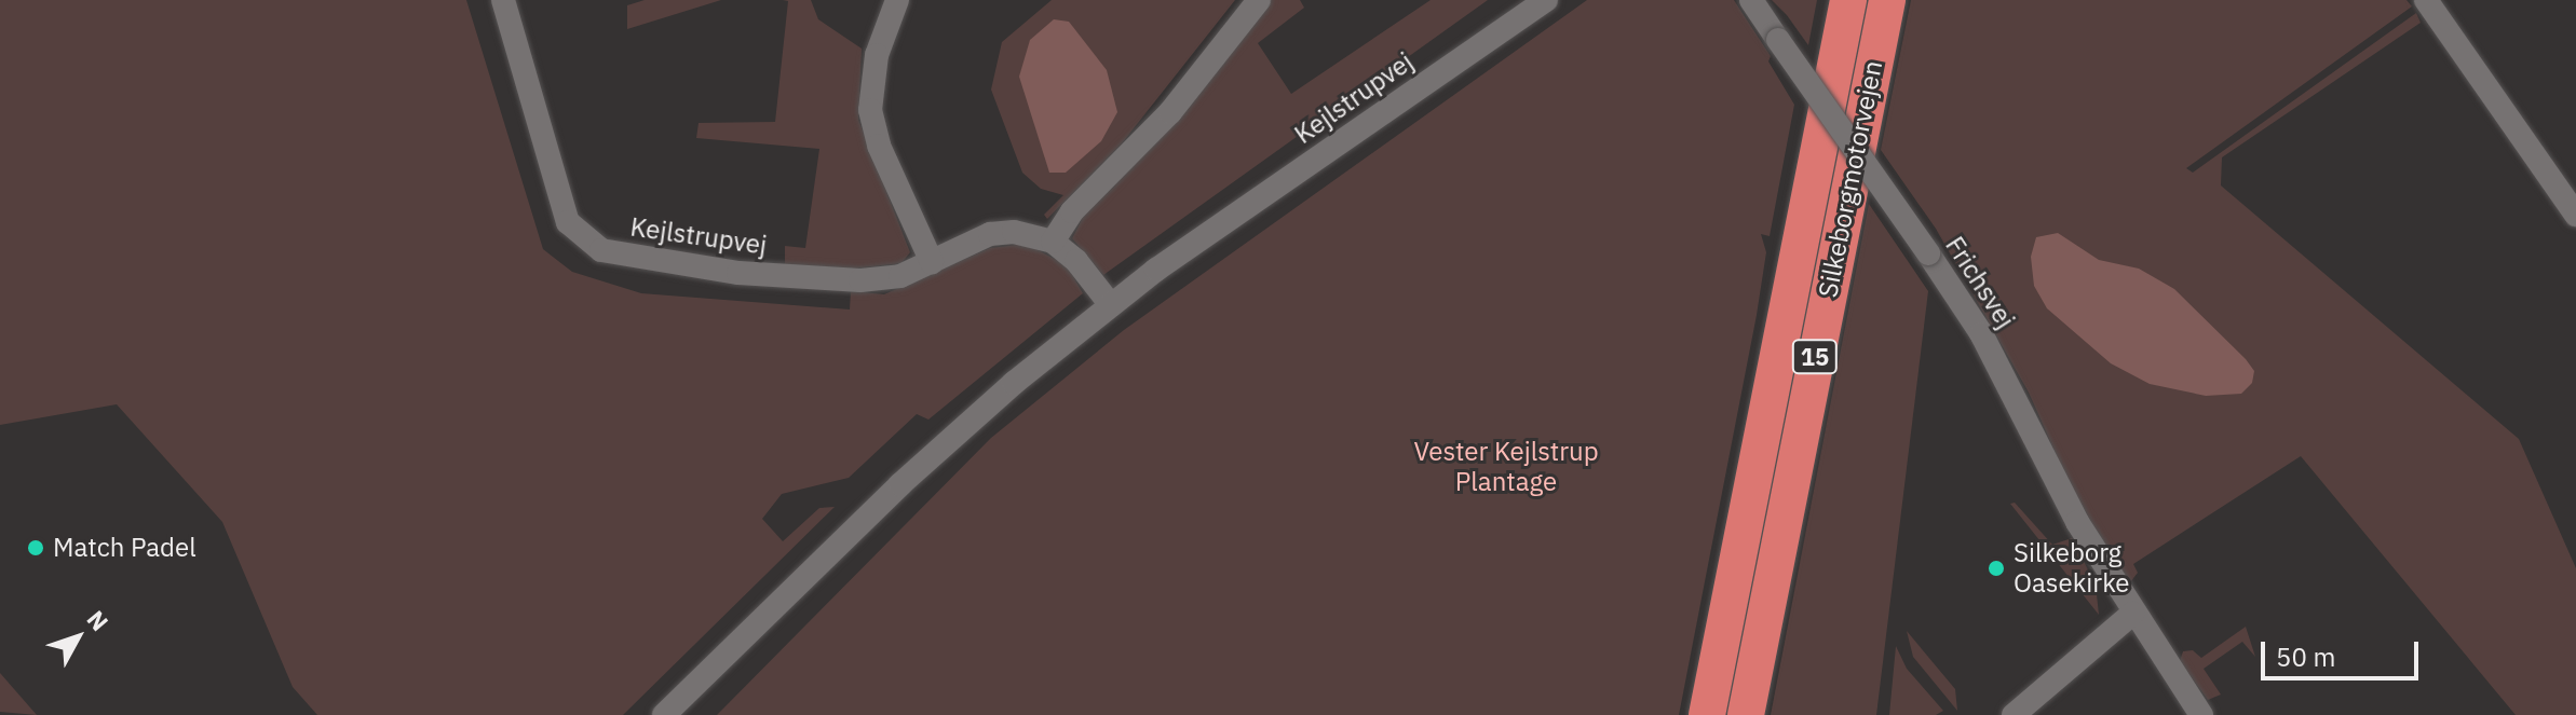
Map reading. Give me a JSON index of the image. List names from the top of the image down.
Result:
{
  "streets": {
    "highway": ["Silkeborgmotorvejen", "15"],
    "street": ["Kejlstrupvej", "Frichsvej"]
  },
  "parks": ["Vester Kejlstrup Plantage"],
  "places": ["Match Padel", "Silkeborg Oasekirke"],
  "scale_bar": "50 m",
  "north": "top right"
}
